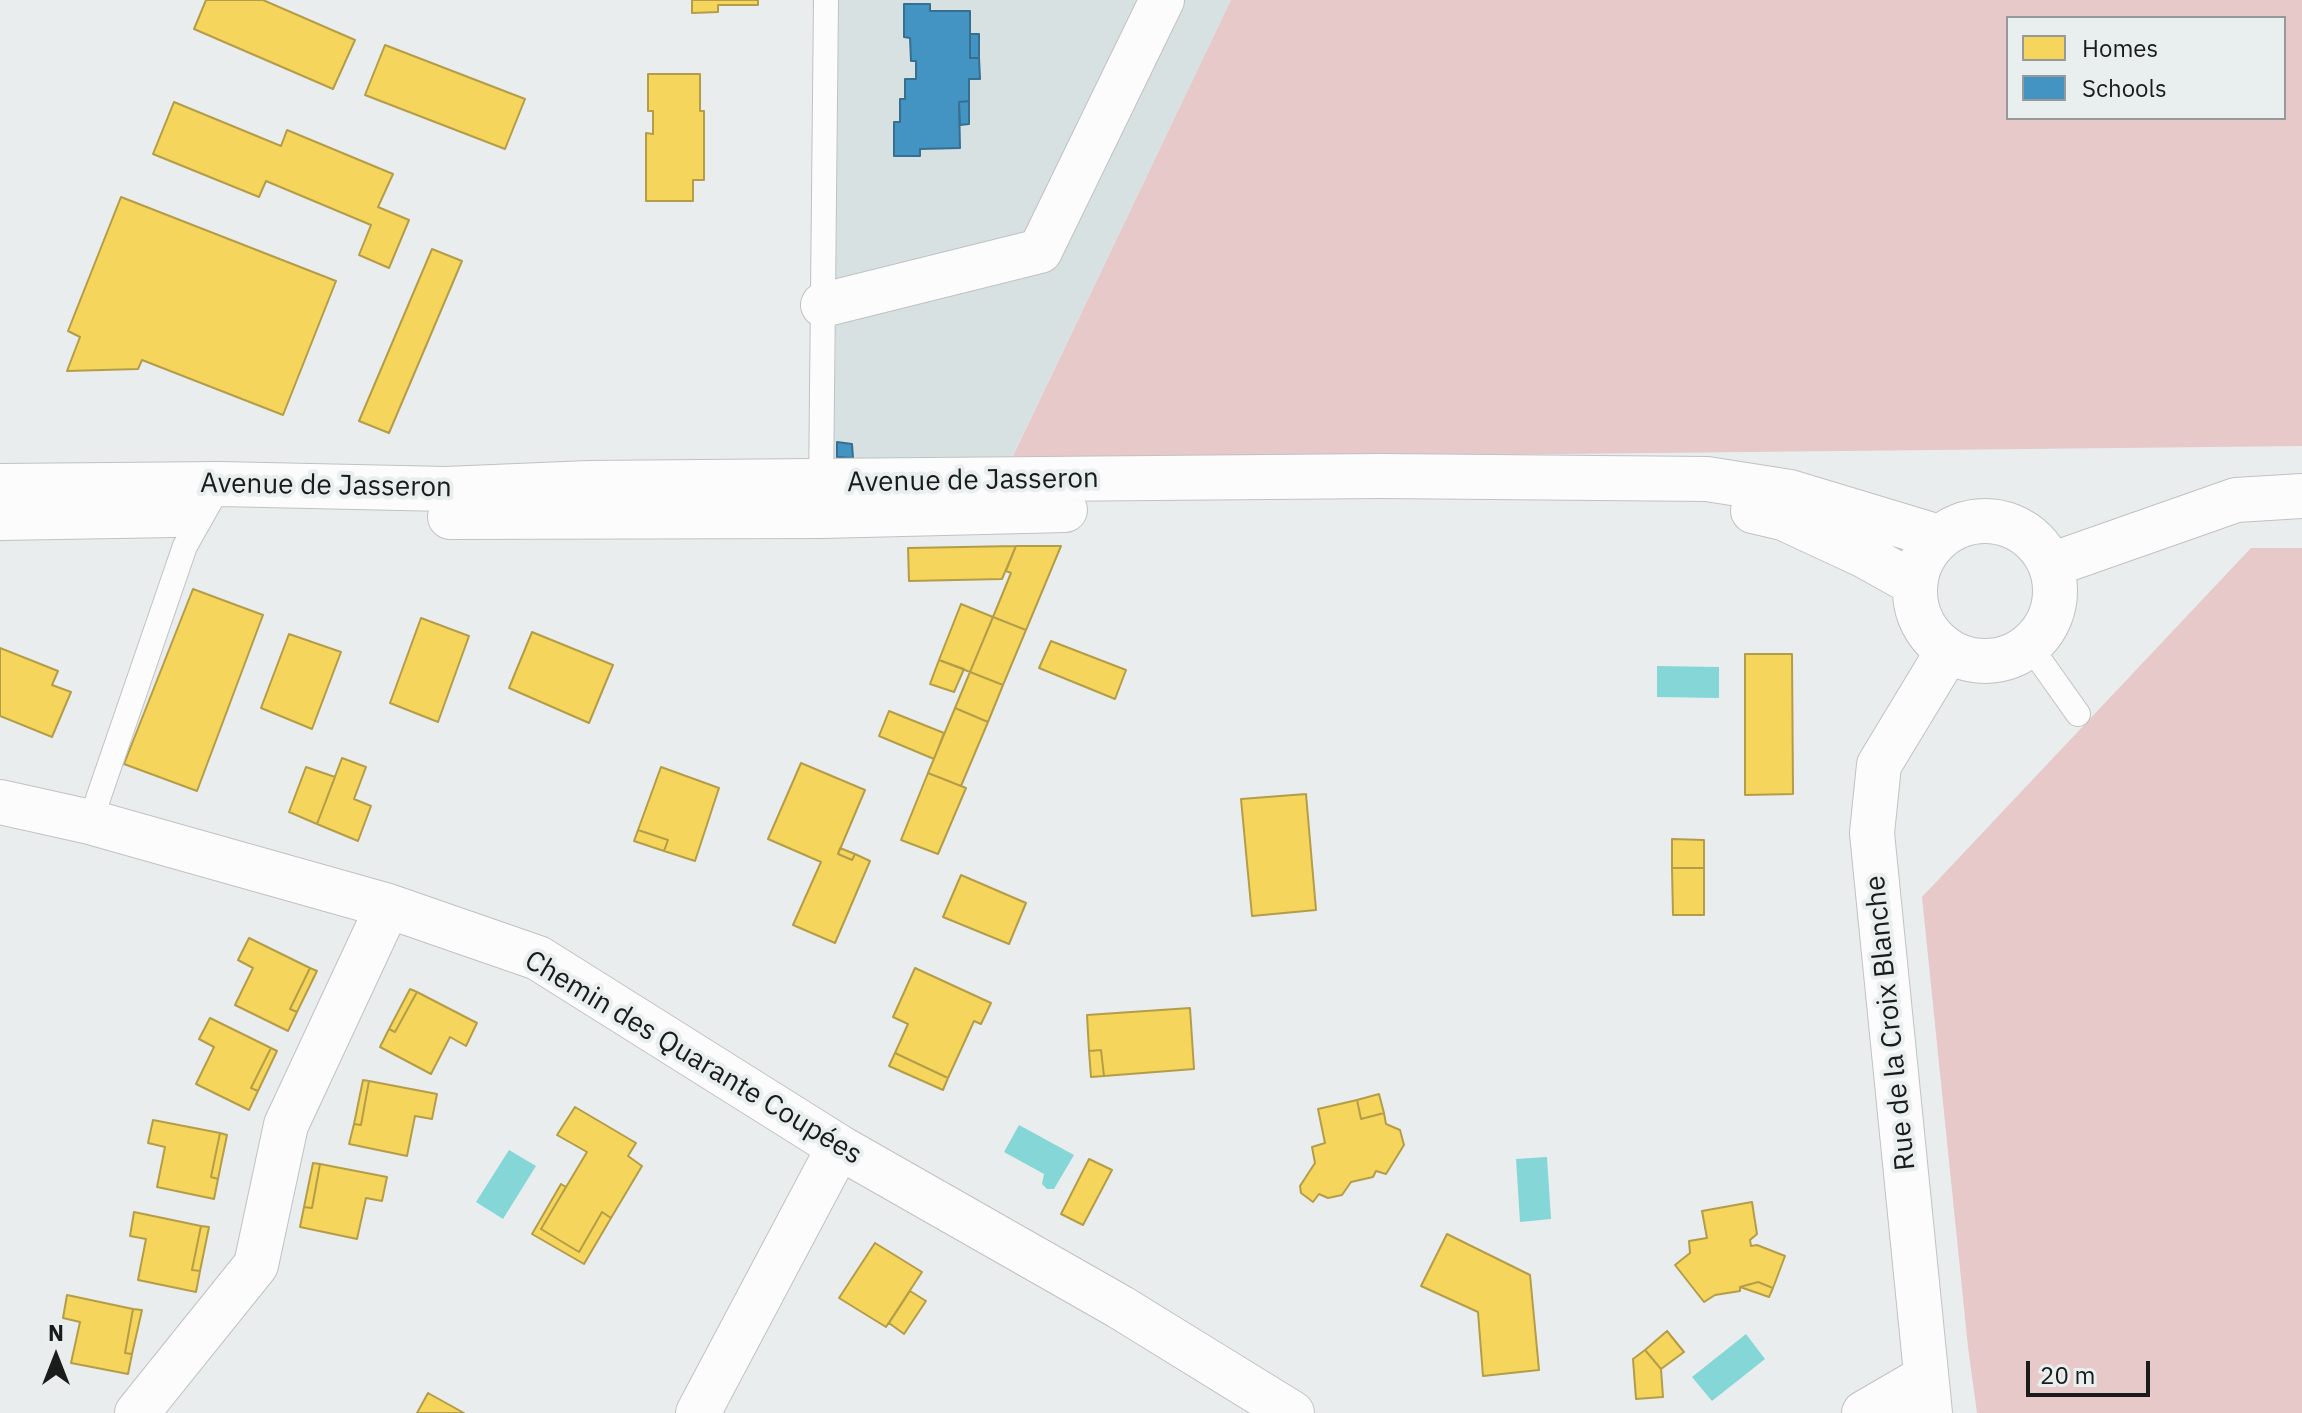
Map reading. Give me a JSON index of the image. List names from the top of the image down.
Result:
{
  "streets": {
    "main road": ["Avenue de Jasseron", "Rue de la Croix Blanche", "Chemin des Quarante Coupées"]
  },
  "crossings": [
    ["Avenue de Jasseron", "Rue de la Croix Blanche"]
  ],
  "legend": ["Homes", "Schools"],
  "scale_bar": "20 m",
  "north": "top"
}
